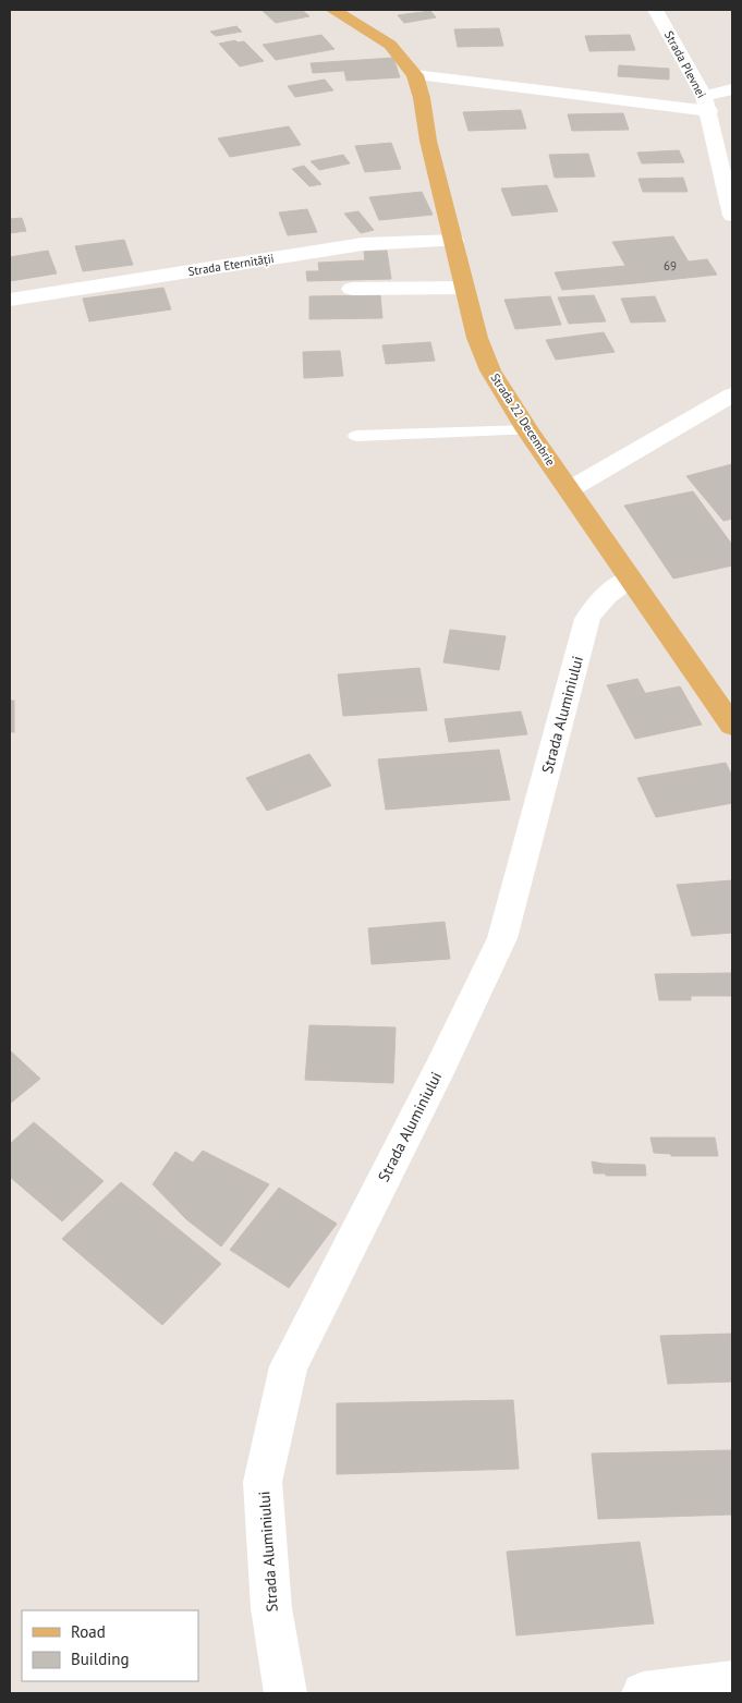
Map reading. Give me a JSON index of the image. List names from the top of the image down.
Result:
{
  "streets": {
    "main road": ["Strada 22 Decembrie"],
    "street": ["Strada Plevnei", "Strada Eternității", "Strada Aluminiului"]
  },
  "crossings": [
    ["Strada Eternității", "Strada 22 Decembrie"],
    ["Strada 22 Decembrie", "Strada Aluminiului"]
  ],
  "house_numbers": ["69"],
  "legend": ["Road", "Building"]
}
